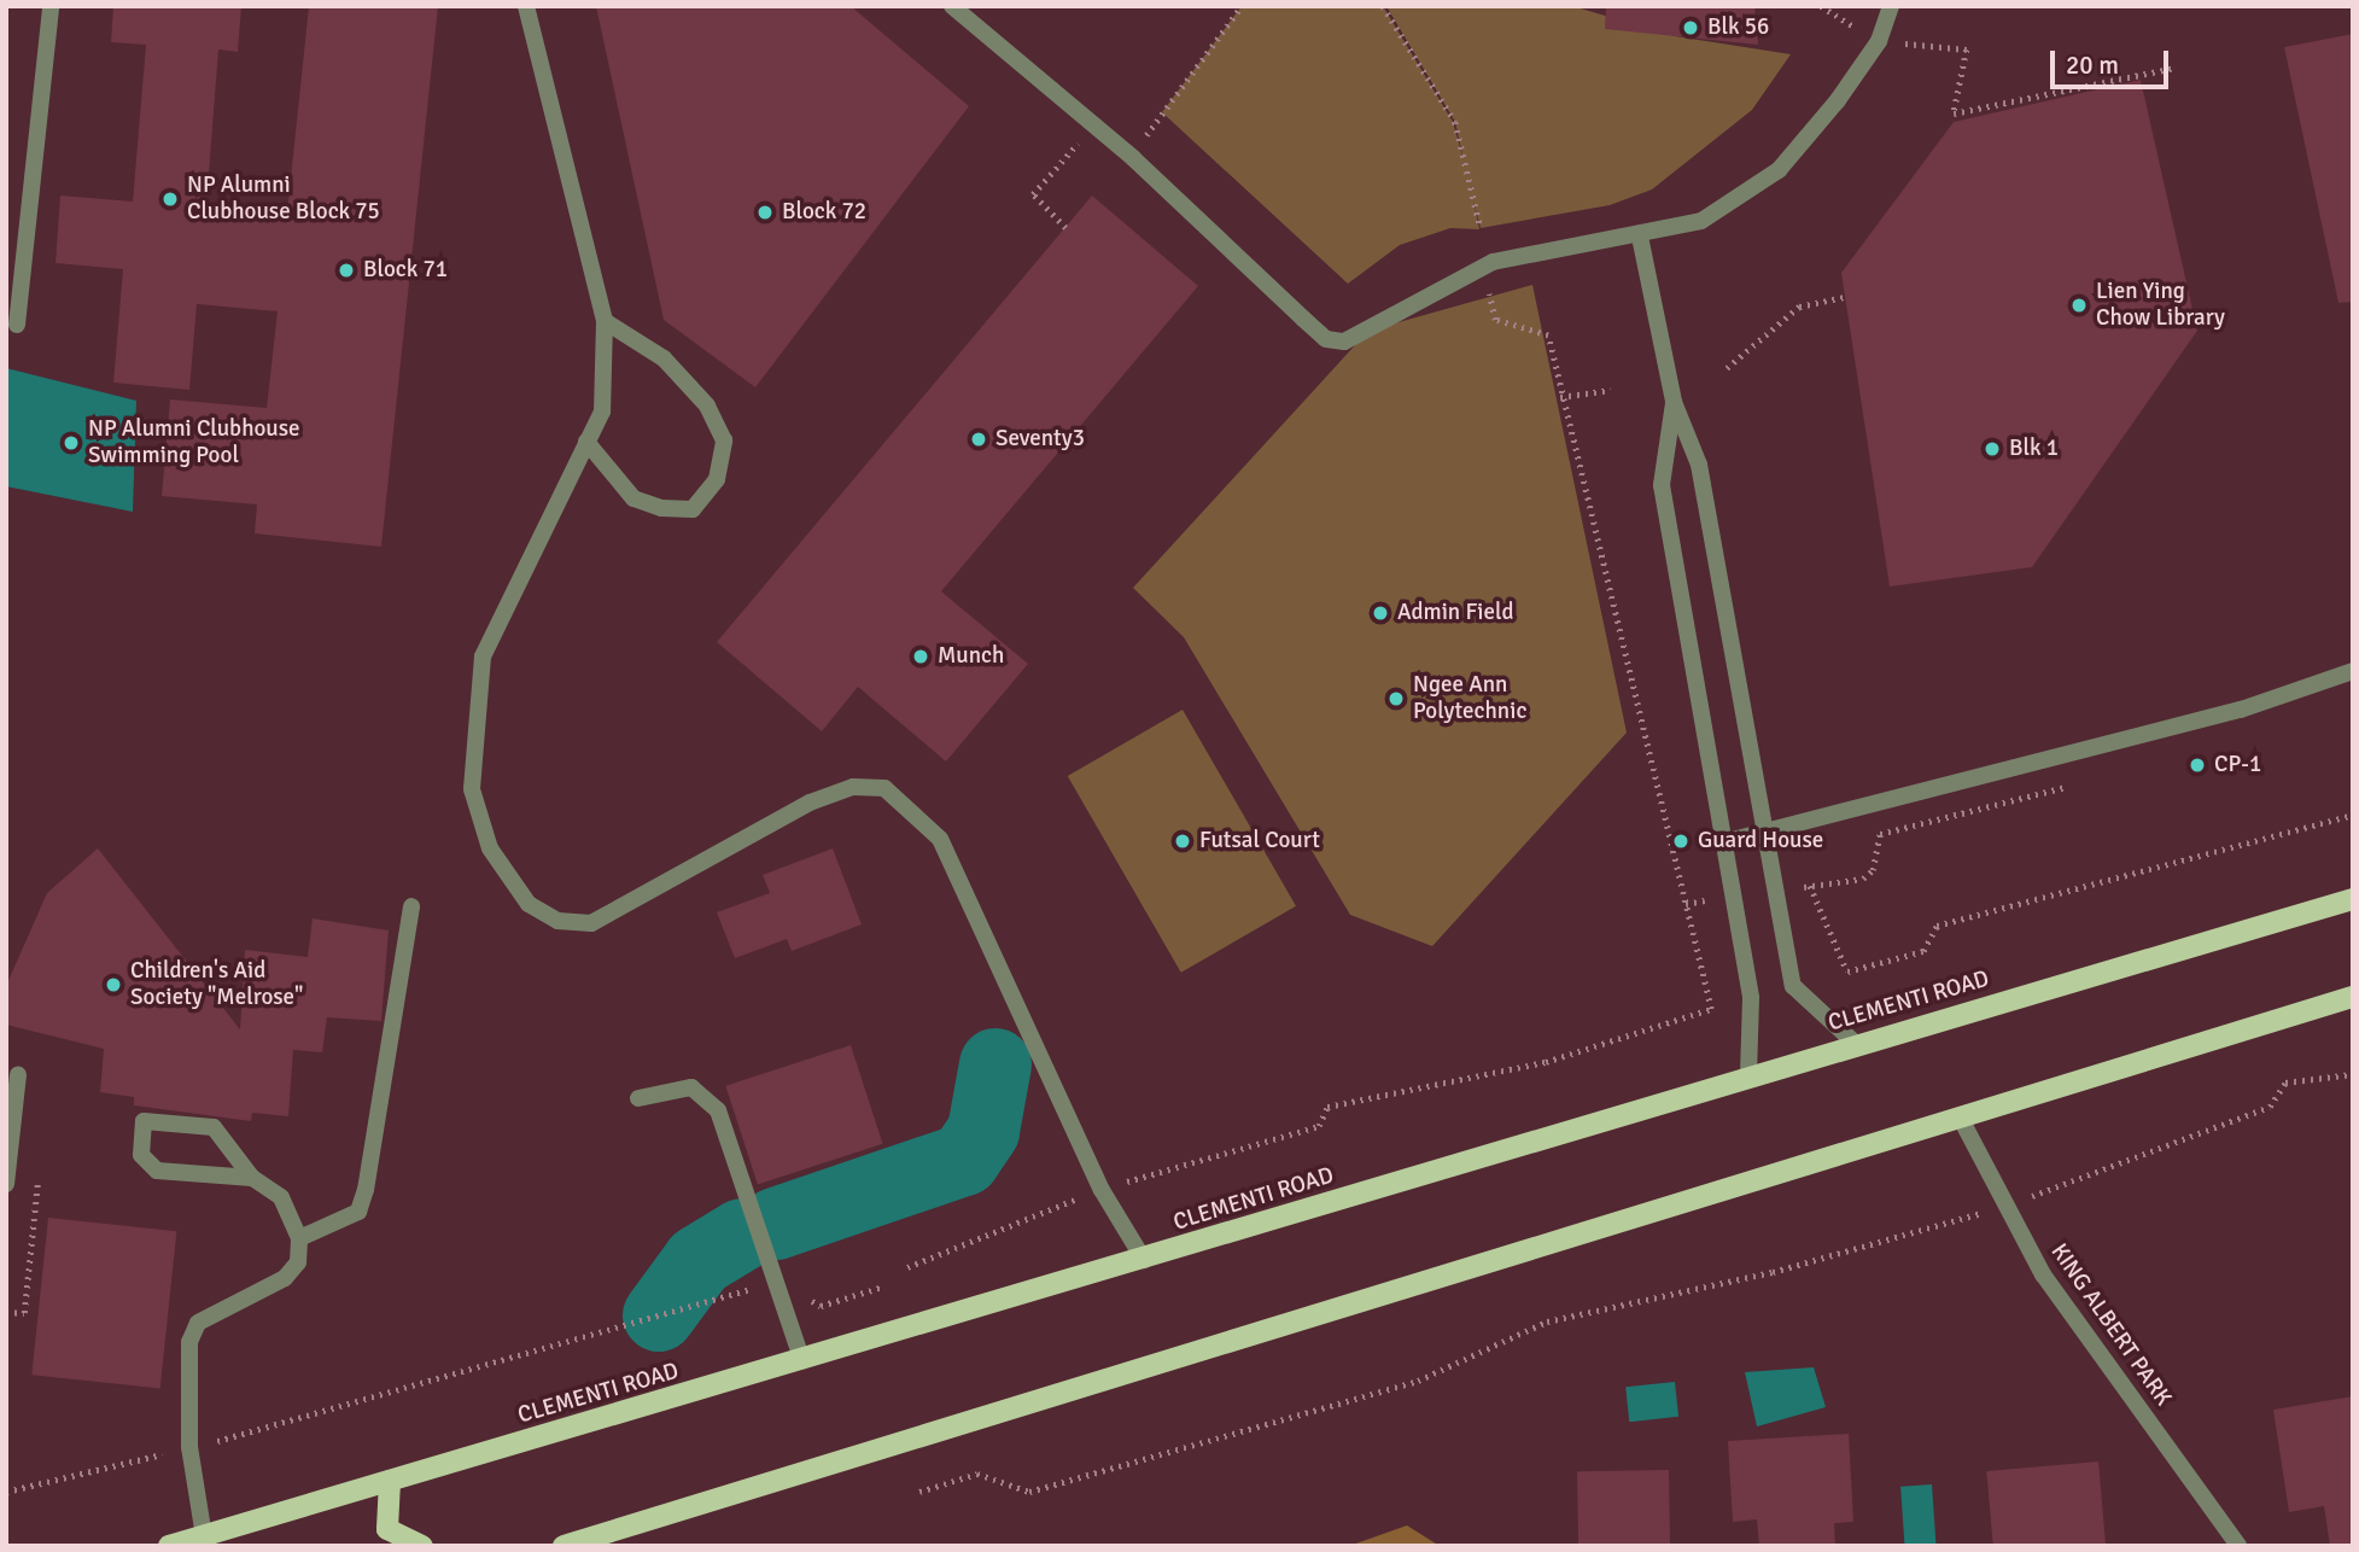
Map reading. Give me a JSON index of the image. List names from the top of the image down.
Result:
{
  "streets": {
    "main road": ["CLEMENTI ROAD"],
    "street": ["KING ALBERT PARK"]
  },
  "places": [
    "Blk 56",
    "NP Alumni Clubhouse Block 75",
    "Block 72",
    "Block 71",
    "Lien Ying Chow Library",
    "Seventy3",
    "NP Alumni Clubhouse Swimming Pool",
    "Blk 1",
    "Admin Field",
    "Munch",
    "Ngee Ann Polytechnic",
    "CP-1",
    "Futsal Court",
    "Guard House",
    "Children's Aid Society \"Melrose\""
  ],
  "scale_bar": "20 m"
}
